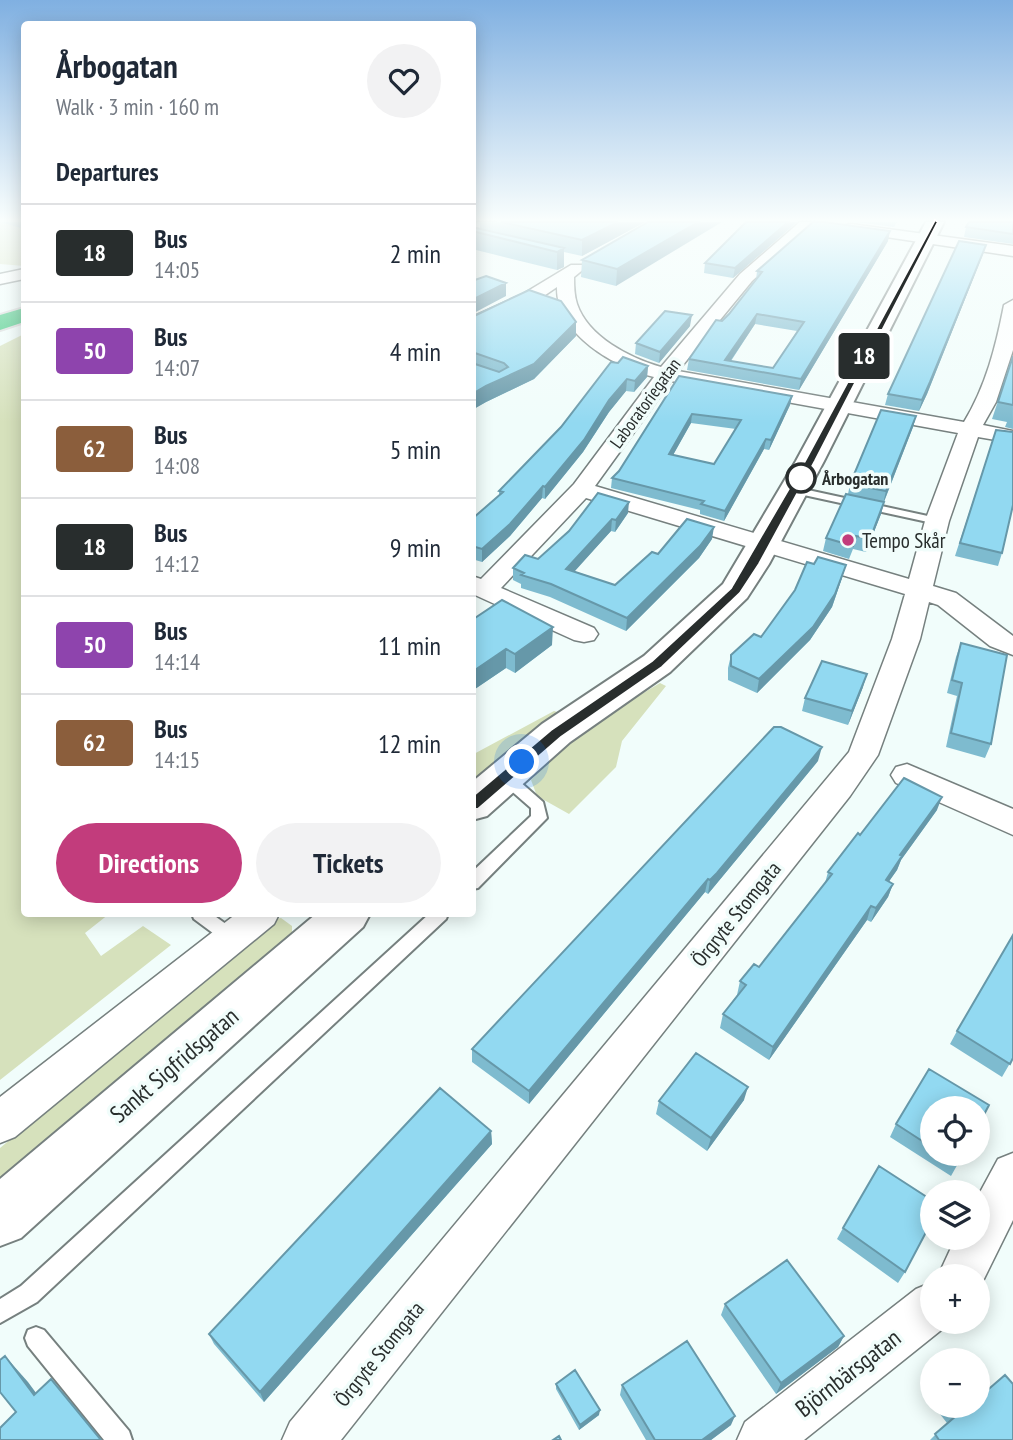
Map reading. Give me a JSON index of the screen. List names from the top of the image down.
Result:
{
  "streets": {
    "street": [
      "Laboratoriegatan",
      "Örgryte Stomgata",
      "Sankt Sigfridsgatan",
      "Björnbärsgatan"
    ]
  },
  "places": ["Årbogatan", "Tempo Skår"],
  "lines": ["bus line 18"],
  "page": {
    "on_map": "18",
    "heading": [
      ["Årbogatan", "Walk · 3 min · 160 m"],
      "Departures"
    ],
    "list": [
      {
        "mark": "18",
        "name": "Bus",
        "note": "14:05",
        "value": "2 min"
      },
      {
        "mark": "50",
        "name": "Bus",
        "note": "14:07",
        "value": "4 min"
      },
      {
        "mark": "62",
        "name": "Bus",
        "note": "14:08",
        "value": "5 min"
      },
      {
        "mark": "18",
        "name": "Bus",
        "note": "14:12",
        "value": "9 min"
      },
      {
        "mark": "50",
        "name": "Bus",
        "note": "14:14",
        "value": "11 min"
      },
      {
        "mark": "62",
        "name": "Bus",
        "note": "14:15",
        "value": "12 min"
      }
    ],
    "buttons": ["Directions", "Tickets"],
    "map_buttons": ["+", "−"]
  }
}
